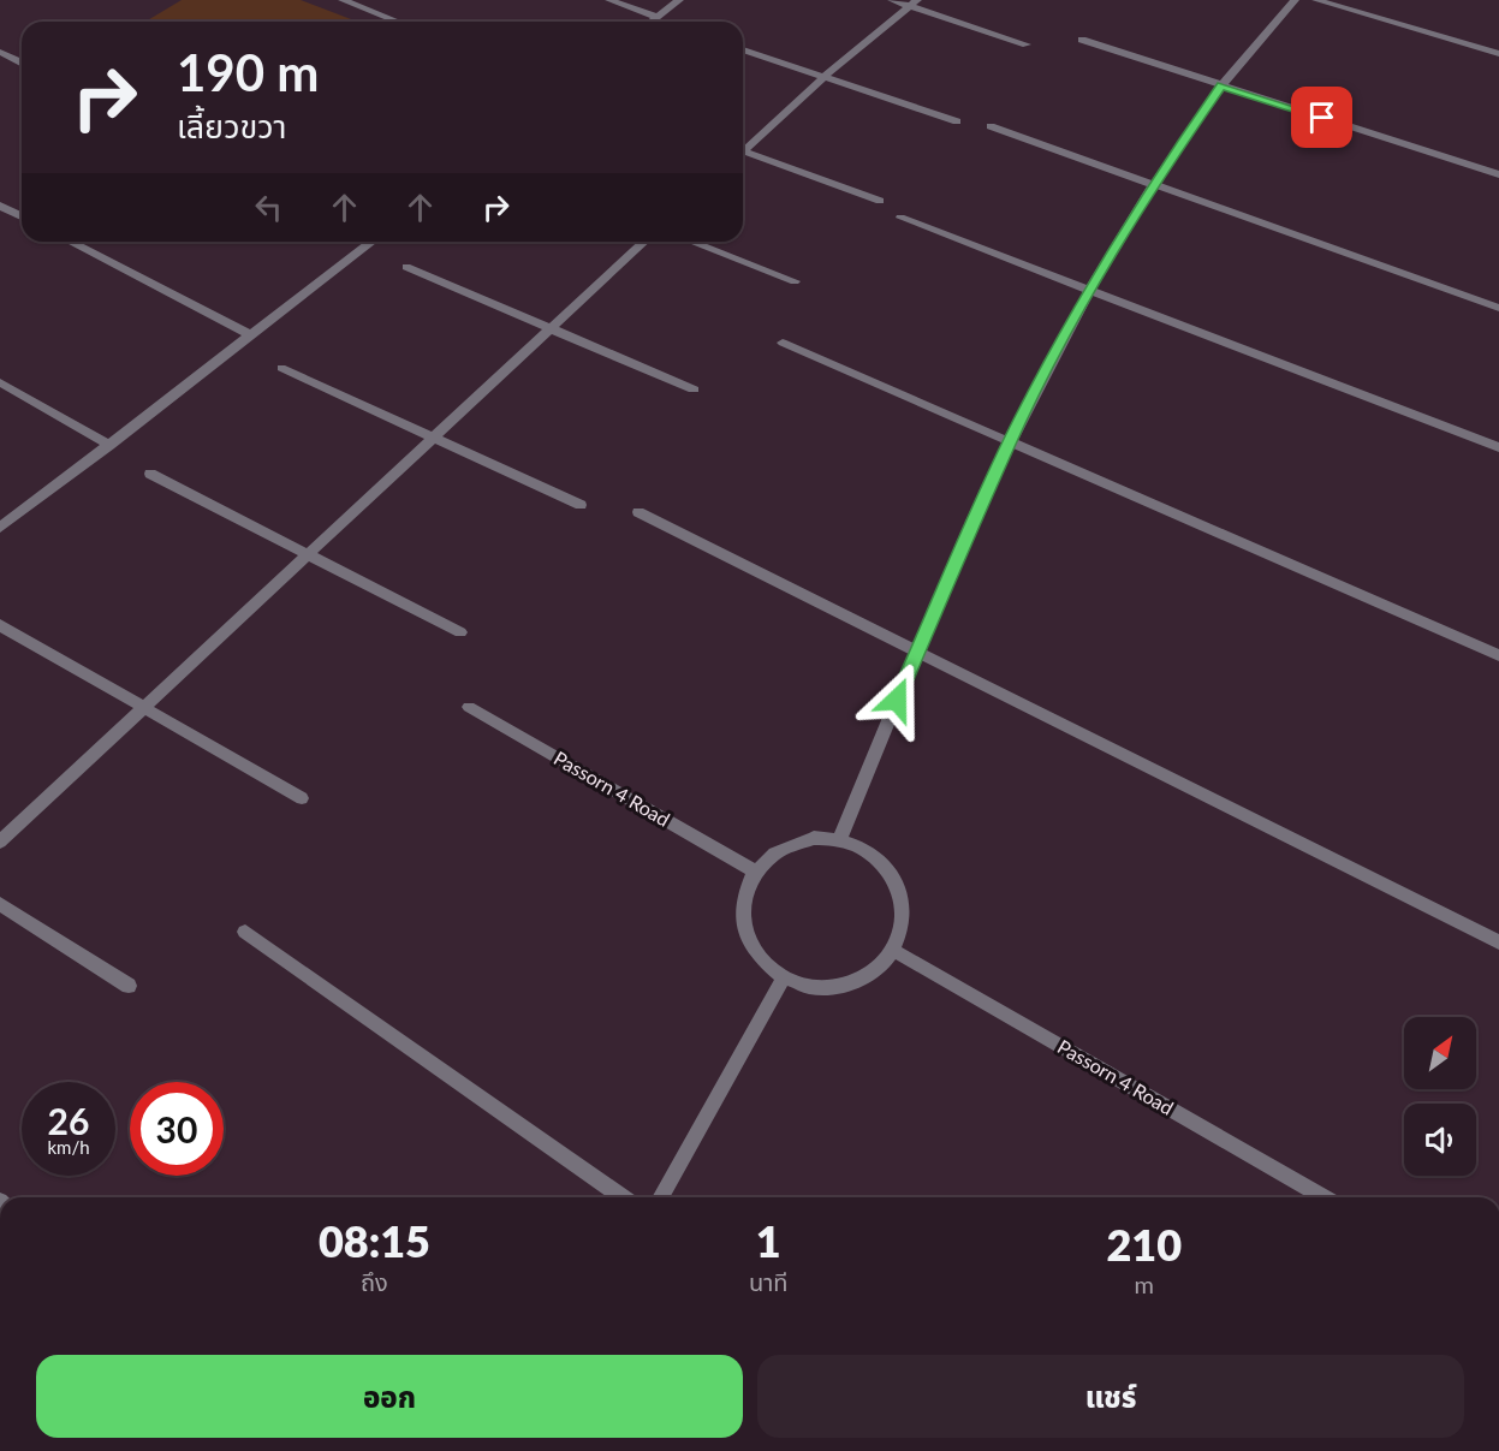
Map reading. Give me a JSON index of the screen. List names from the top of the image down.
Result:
{
  "streets": {
    "street": ["Passorn 4 Road"]
  },
  "north": "top right",
  "page": {
    "turn": ["190 m", "เลี้ยวขวา"],
    "speed": "26 km/h",
    "limit": "30",
    "eta": [
      "08:15",
      "ถึง",
      "1",
      "นาที",
      "210",
      "m"
    ],
    "buttons": ["ออก", "แชร์"]
  }
}
